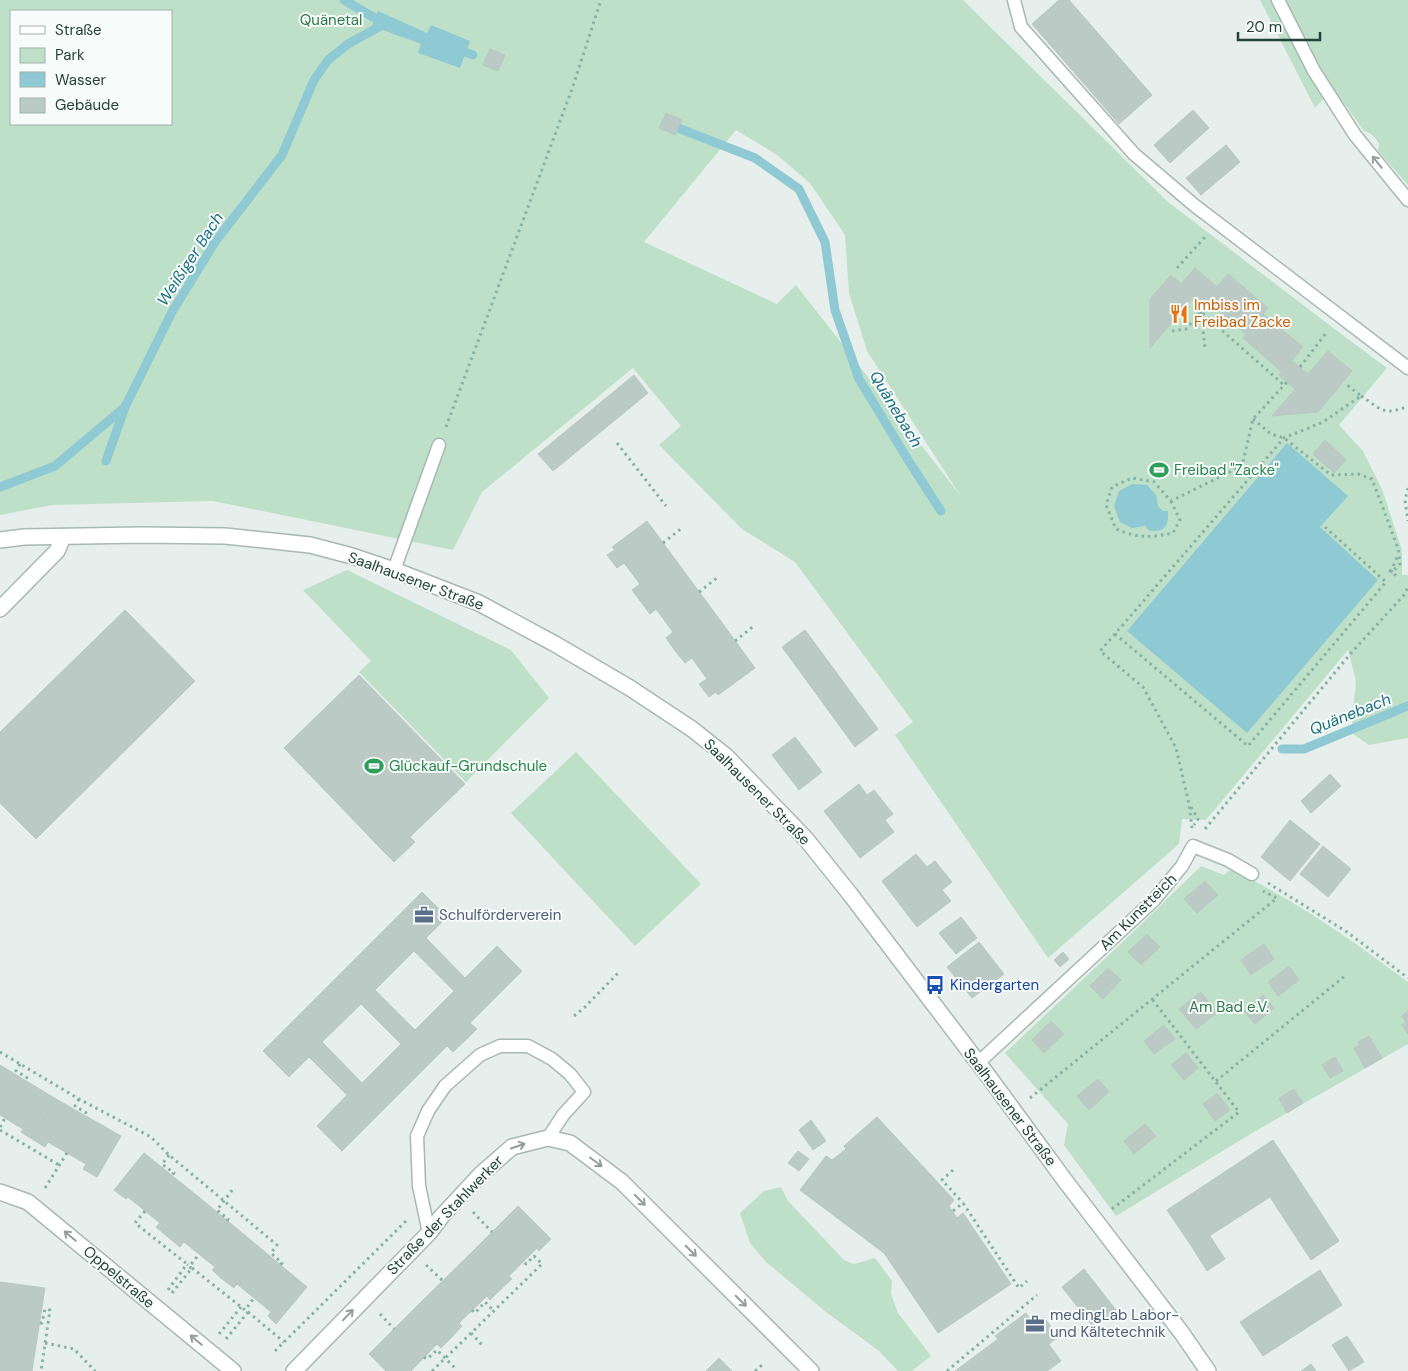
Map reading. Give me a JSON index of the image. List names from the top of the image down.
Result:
{
  "streets": {
    "street": ["Saalhausener Straße", "Straße der Stahlwerker", "Oppelstraße"],
    "lane": ["Am Kunstteich"]
  },
  "crossings": [
    ["Saalhausener Straße", "Am Kunstteich"]
  ],
  "one_way": ["Oppelstraße"],
  "water": ["Weißiger Bach", "Quänebach"],
  "parks": ["Quänetal", "Am Bad e.V."],
  "places": {
    "restaurant": ["Imbiss im Freibad Zacke"],
    "sports": ["Freibad \"Zacke\"", "Glückauf-Grundschule"],
    "office": ["Schulförderverein", "medingLab Labor- und Kältetechnik"],
    "bus stop": ["Kindergarten"]
  },
  "legend": [
    "Straße",
    "Park",
    "Wasser",
    "Gebäude"
  ],
  "scale_bar": "20 m"
}
